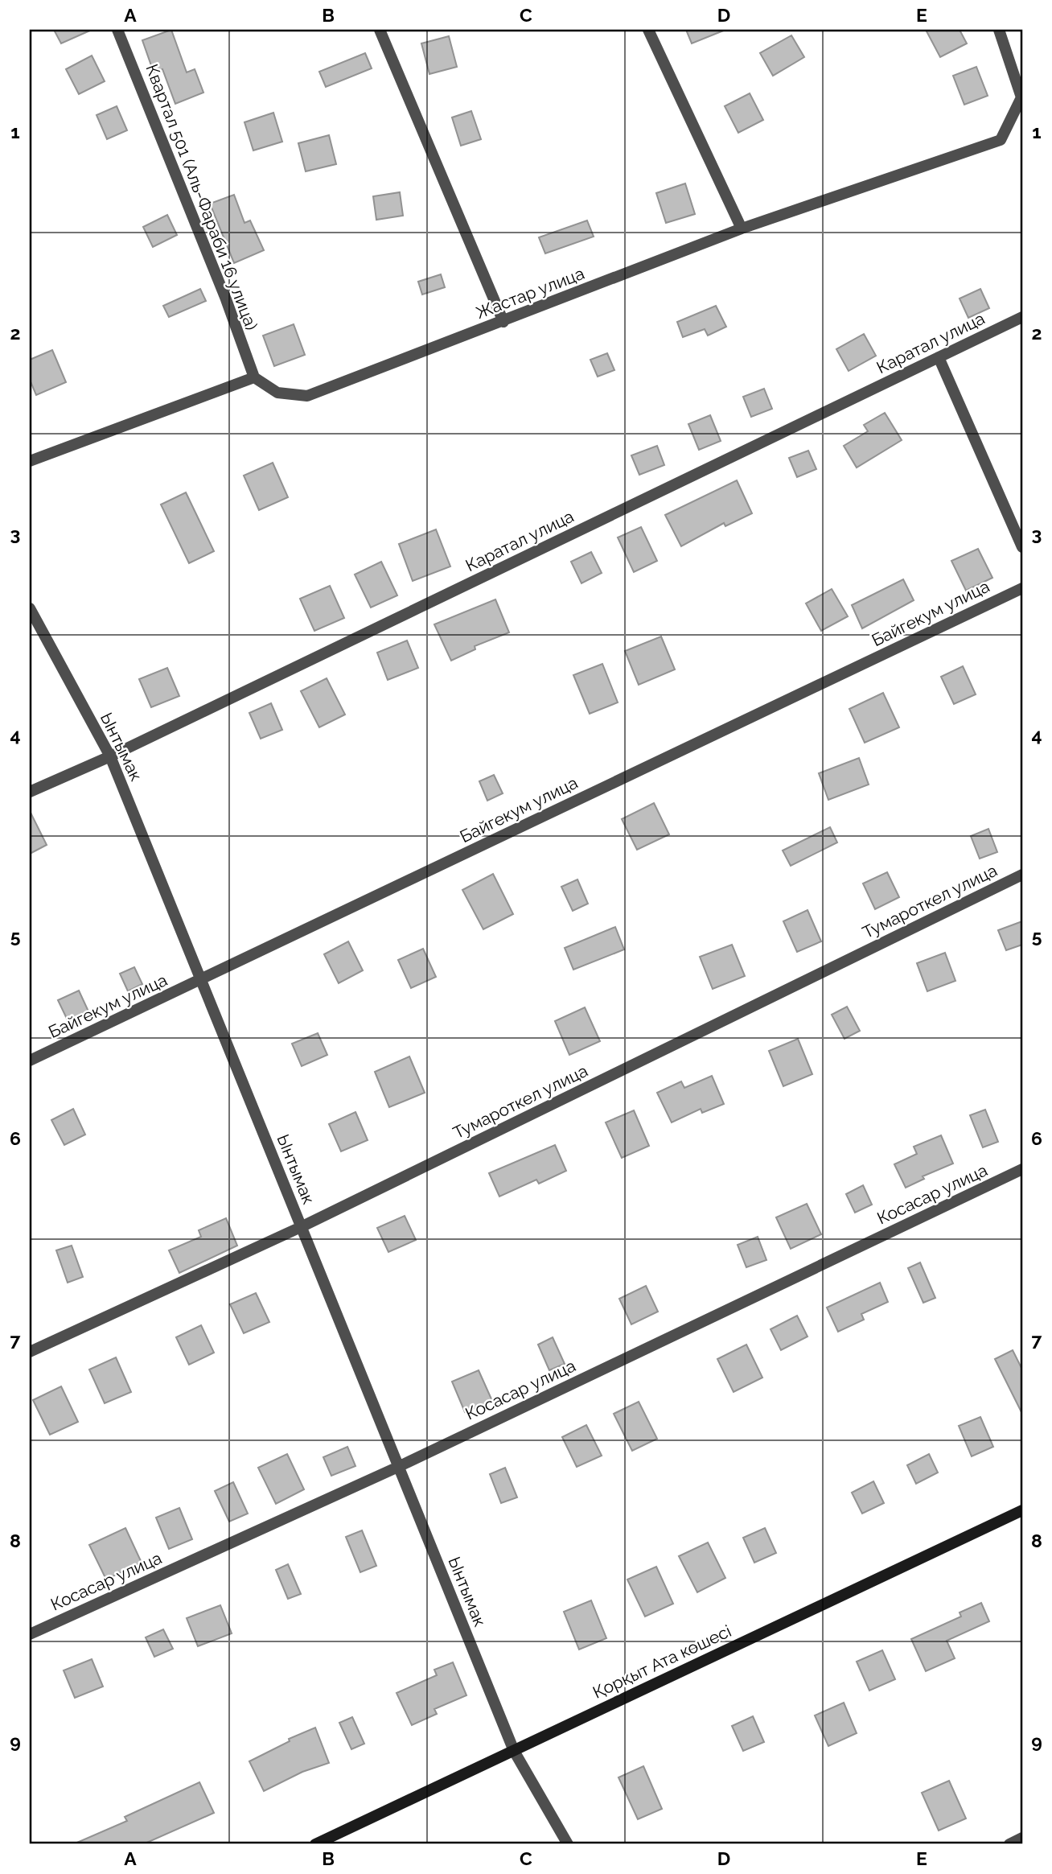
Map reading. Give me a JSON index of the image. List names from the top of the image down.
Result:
{
  "streets": {
    "main road": ["Қорқыт Ата көшесі"],
    "street": [
      "Квартал 501 (Аль-Фараби 16 улица)",
      "Жастар улица",
      "Каратал улица",
      "Байгекум улица",
      "Ынтымак",
      "Тумароткел улица",
      "Косасар улица"
    ]
  },
  "crossings": [
    ["Квартал 501 (Аль-Фараби 16 улица)", "Жастар улица"],
    ["Каратал улица", "Ынтымак"],
    ["Байгекум улица", "Ынтымак"],
    ["Ынтымак", "Тумароткел улица"],
    ["Ынтымак", "Косасар улица"],
    ["Ынтымак", "Қорқыт Ата көшесі"]
  ],
  "grid": {
    "columns": [
      "A",
      "B",
      "C",
      "D",
      "E"
    ],
    "rows": [
      "1",
      "2",
      "3",
      "4",
      "5",
      "6",
      "7",
      "8",
      "9"
    ]
  }
}
